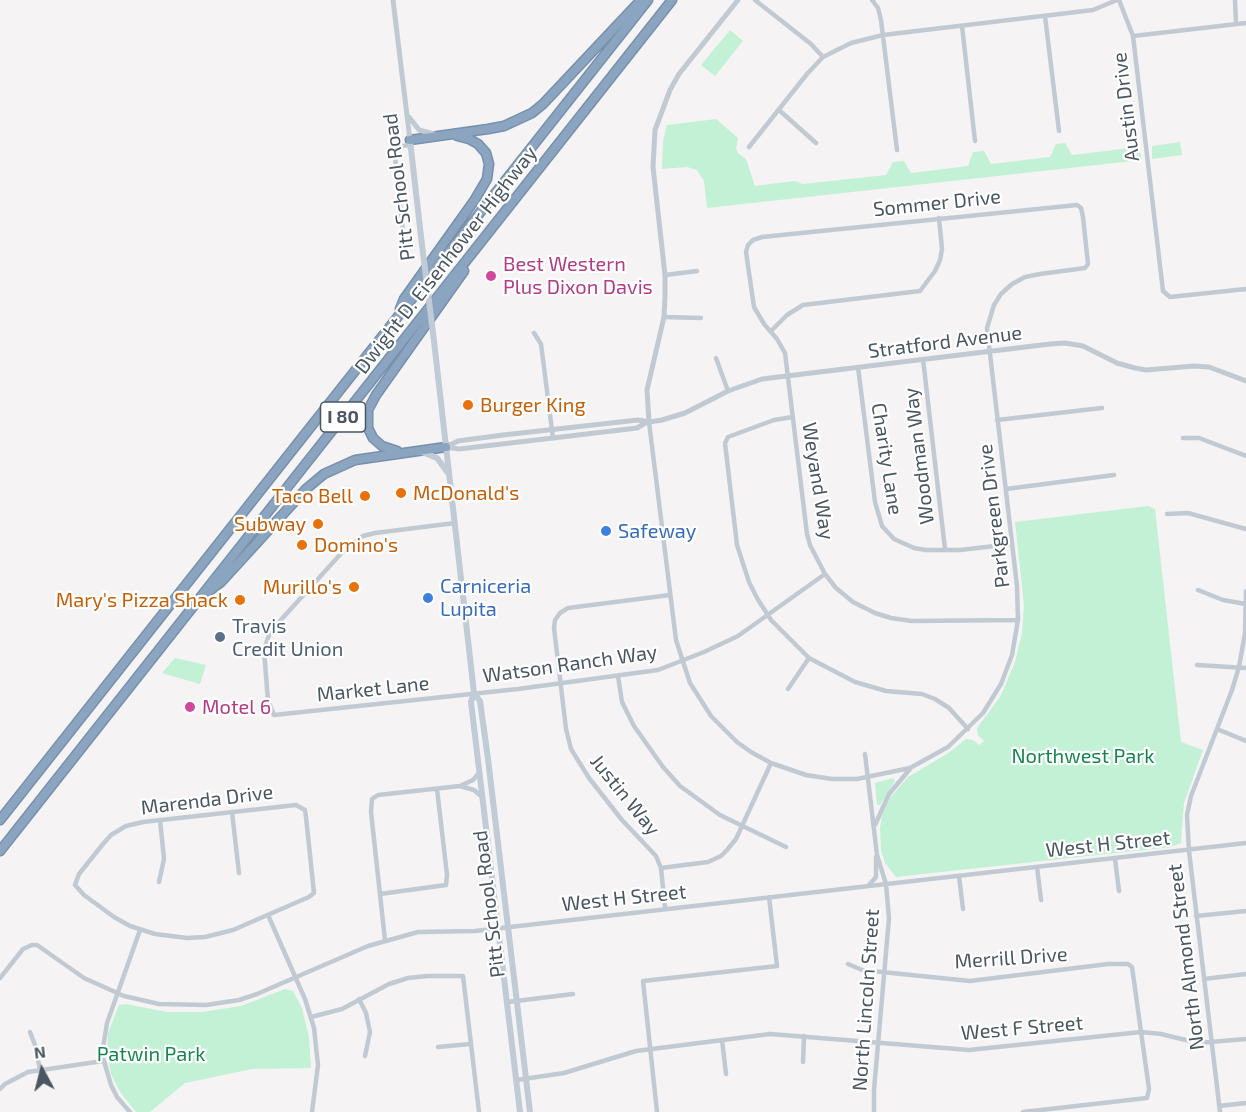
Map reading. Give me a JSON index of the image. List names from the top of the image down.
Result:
{
  "streets": {
    "highway": ["Dwight D. Eisenhower Highway", "I 80"],
    "main road": ["Pitt School Road"],
    "street": [
      "Austin Drive",
      "Sommer Drive",
      "Stratford Avenue",
      "Woodman Way",
      "Charity Lane",
      "Weyand Way",
      "Parkgreen Drive",
      "Watson Ranch Way",
      "Market Lane",
      "Justin Way",
      "Marenda Drive",
      "West H Street",
      "North Almond Street",
      "Merrill Drive",
      "North Lincoln Street",
      "West F Street"
    ]
  },
  "crossings": [
    ["Pitt School Road", "Stratford Avenue"],
    ["Pitt School Road", "Watson Ranch Way"],
    ["Pitt School Road", "Market Lane"],
    ["Pitt School Road", "West H Street"],
    ["Pitt School Road", "West F Street"],
    ["Sommer Drive", "Weyand Way"],
    ["Sommer Drive", "Parkgreen Drive"],
    ["Stratford Avenue", "Woodman Way"],
    ["Stratford Avenue", "Charity Lane"],
    ["Stratford Avenue", "Weyand Way"],
    ["Stratford Avenue", "Parkgreen Drive"],
    ["Woodman Way", "Charity Lane"],
    ["Charity Lane", "Parkgreen Drive"],
    ["Weyand Way", "Parkgreen Drive"],
    ["Weyand Way", "Watson Ranch Way"],
    ["Parkgreen Drive", "North Lincoln Street"],
    ["Watson Ranch Way", "Market Lane"],
    ["Watson Ranch Way", "Justin Way"],
    ["Justin Way", "West H Street"],
    ["West H Street", "North Almond Street"],
    ["West H Street", "North Lincoln Street"],
    ["North Almond Street", "West F Street"],
    ["Merrill Drive", "North Lincoln Street"],
    ["Merrill Drive", "West F Street"],
    ["North Lincoln Street", "West F Street"]
  ],
  "parks": ["Northwest Park", "Patwin Park"],
  "places": [
    "Best Western Plus Dixon Davis",
    "Burger King",
    "McDonald's",
    "Taco Bell",
    "Subway",
    "Safeway",
    "Domino's",
    "Murillo's",
    "Carniceria Lupita",
    "Mary's Pizza Shack",
    "Travis Credit Union",
    "Motel 6"
  ],
  "north": "top"
}
